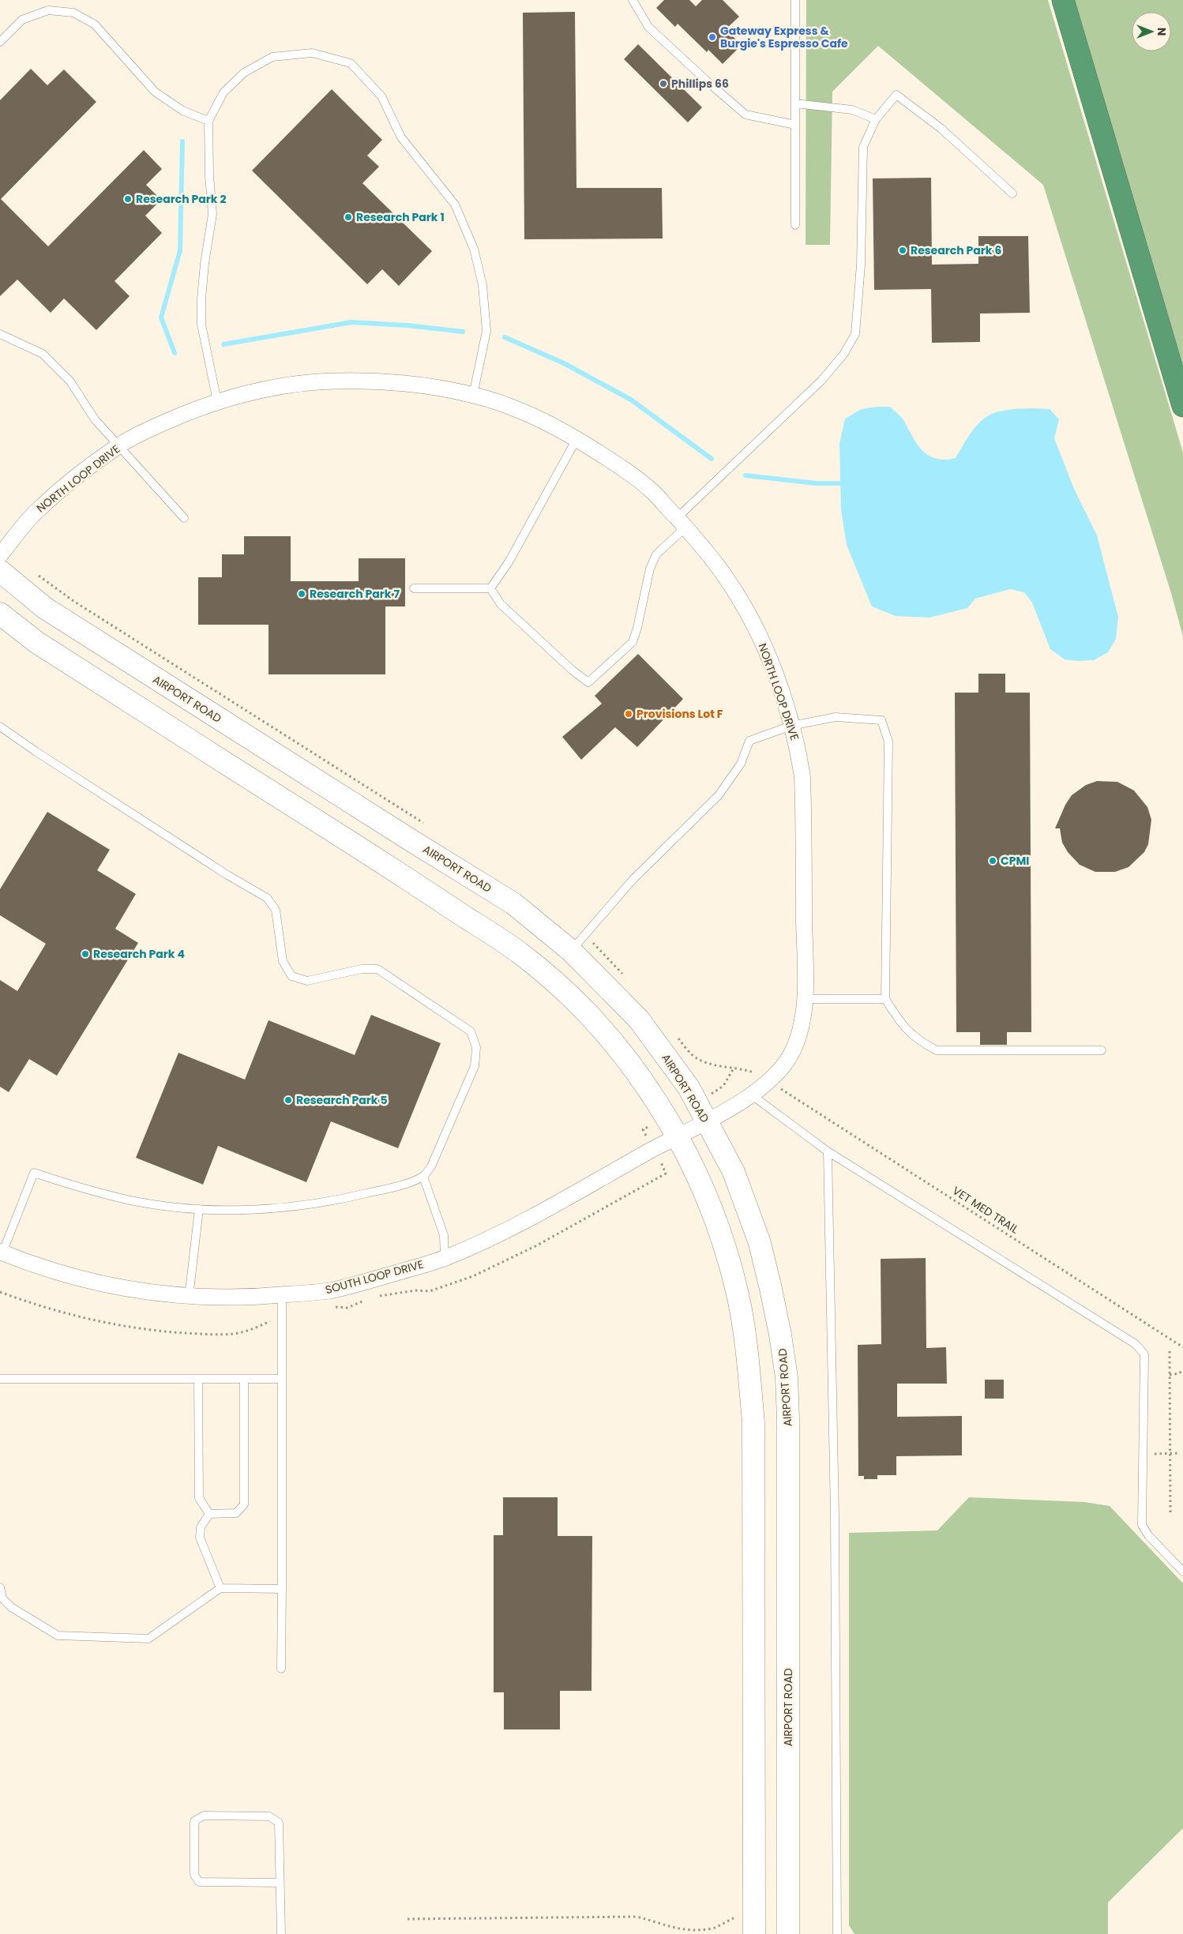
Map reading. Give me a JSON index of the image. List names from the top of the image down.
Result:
{
  "streets": {
    "main road": ["AIRPORT ROAD"],
    "street": ["NORTH LOOP DRIVE", "SOUTH LOOP DRIVE"],
    "path": ["VET MED TRAIL"]
  },
  "crossings": [
    ["NORTH LOOP DRIVE", "AIRPORT ROAD"],
    ["NORTH LOOP DRIVE", "SOUTH LOOP DRIVE"]
  ],
  "places": [
    "Gateway Express & Burgie's Espresso Cafe",
    "Phillips 66",
    "Research Park 2",
    "Research Park 1",
    "Research Park 6",
    "Research Park 7",
    "Provisions Lot F",
    "CPMI",
    "Research Park 4",
    "Research Park 5"
  ],
  "north": "right"
}
